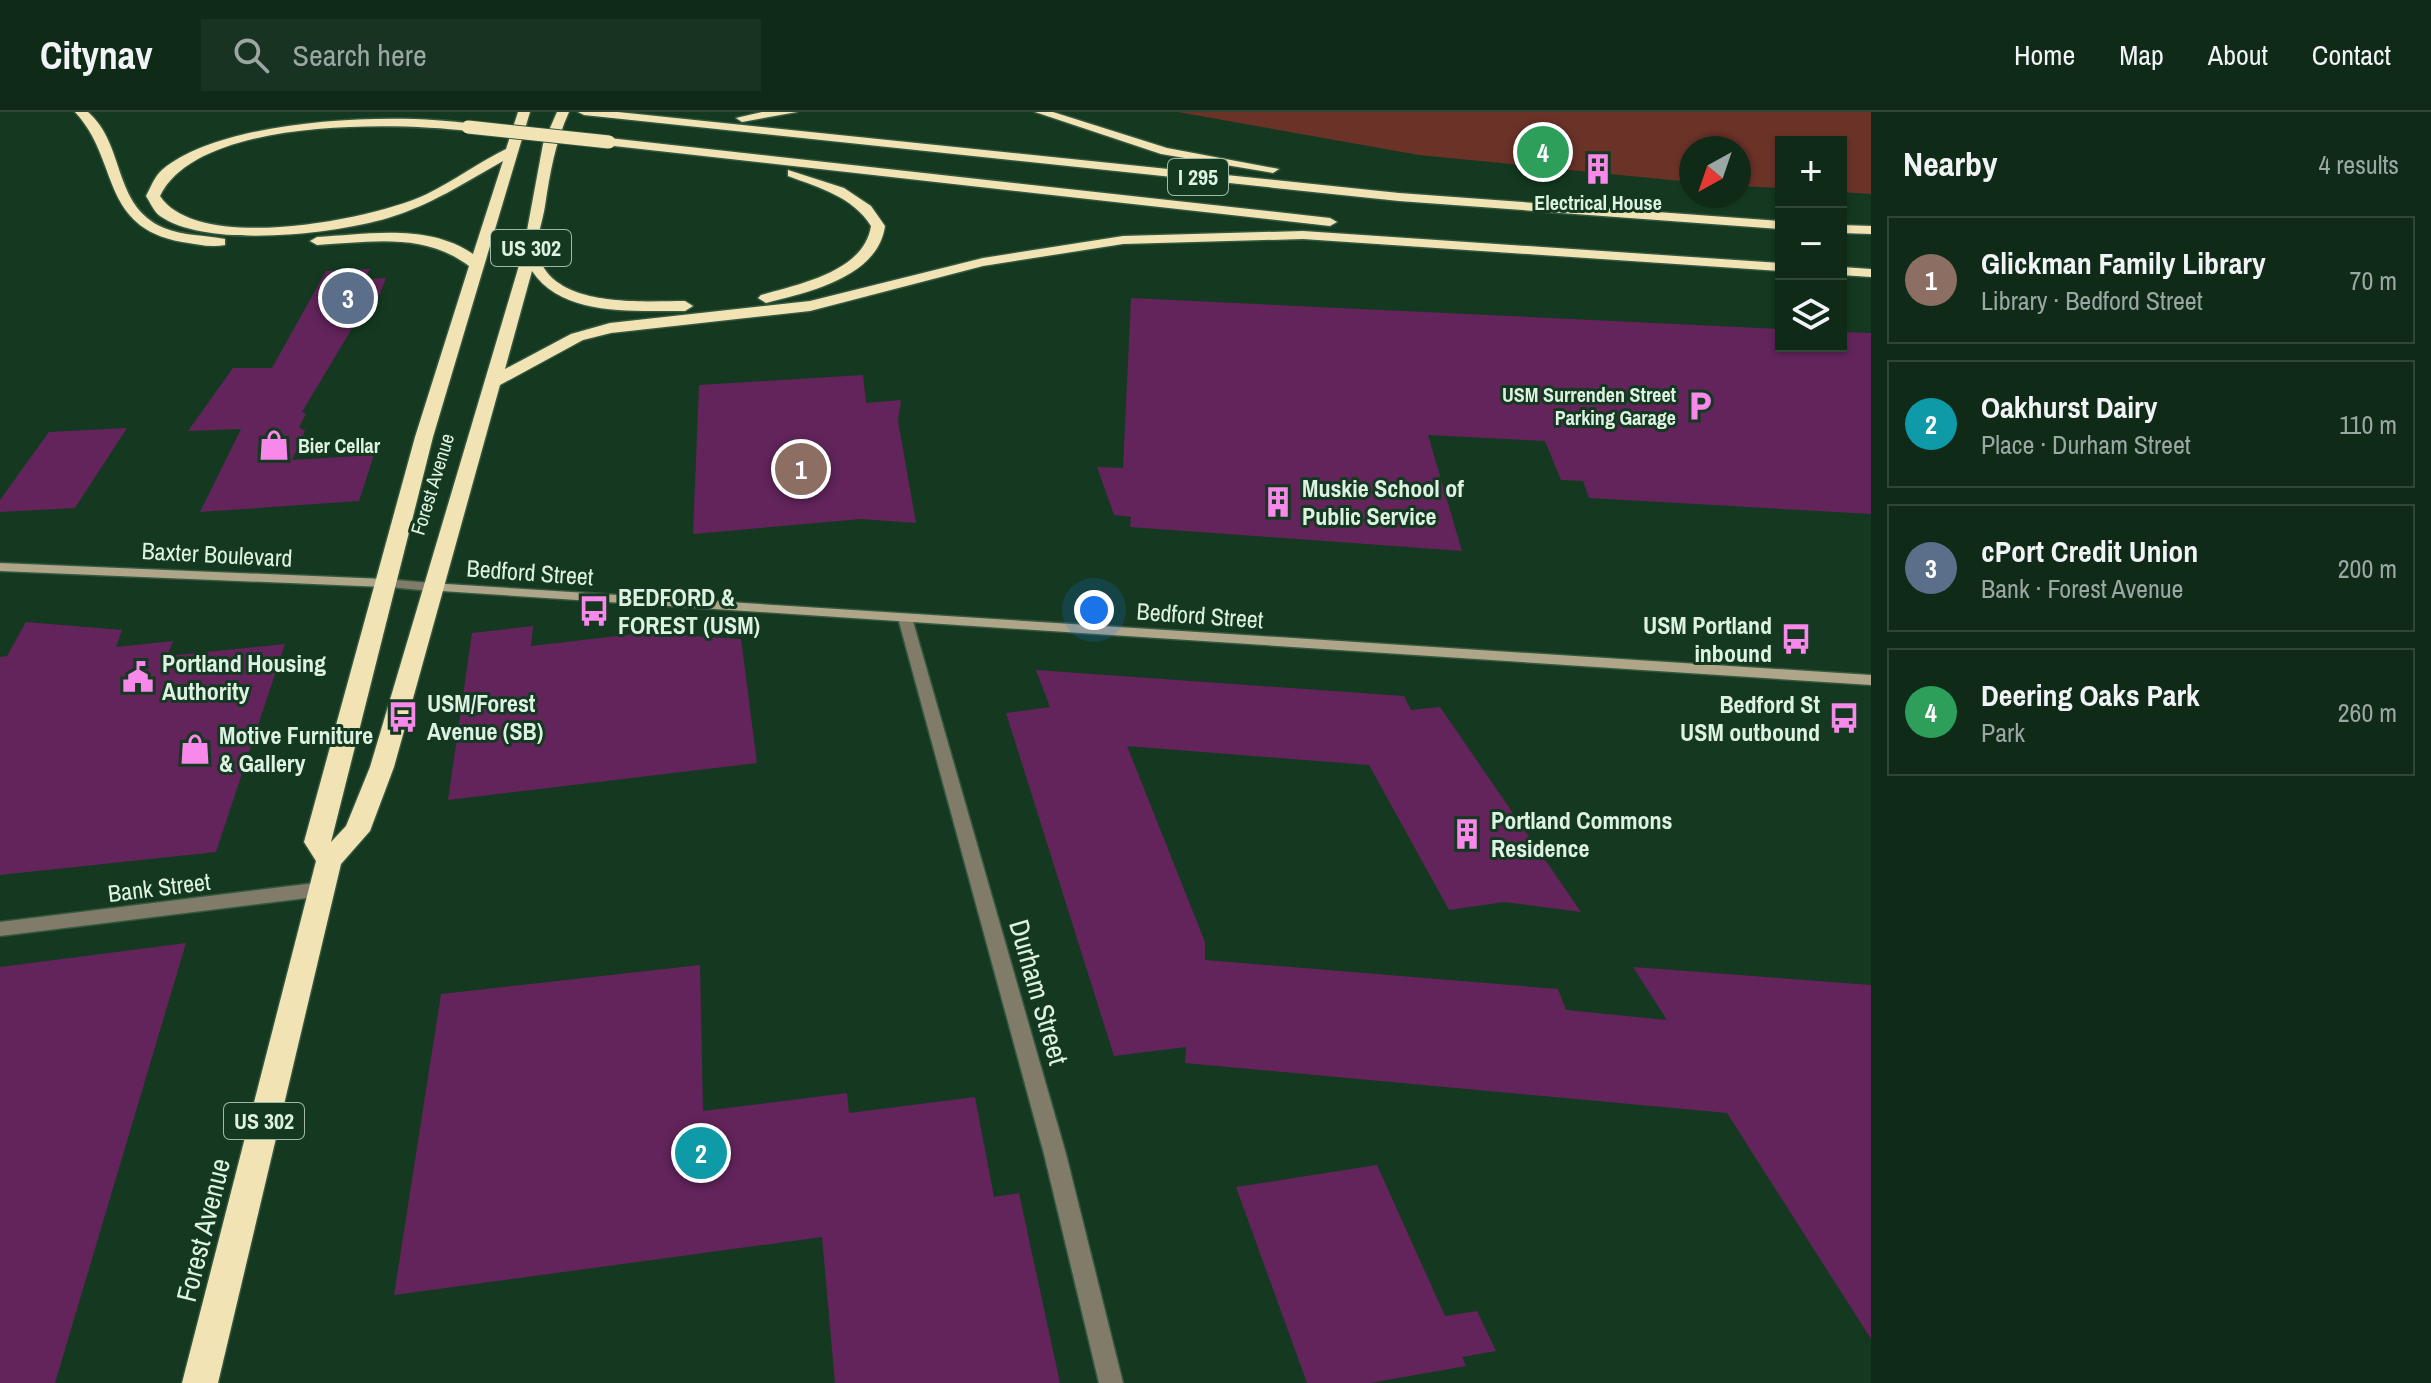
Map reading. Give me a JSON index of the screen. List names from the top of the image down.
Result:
{
  "streets": {
    "highway": ["I 295", "US 302", "Forest Avenue"],
    "street": [
      "Baxter Boulevard",
      "Bedford Street",
      "Bank Street",
      "Durham Street"
    ]
  },
  "crossings": [
    ["Forest Avenue", "Baxter Boulevard"],
    ["Forest Avenue", "Bedford Street"],
    ["Forest Avenue", "Bank Street"],
    ["Baxter Boulevard", "Bedford Street"],
    ["Bedford Street", "Durham Street"]
  ],
  "places": {
    "building": ["Electrical House", "Muskie School of Public Service", "Portland Commons Residence"],
    "parking": ["USM Surrenden Street Parking Garage"],
    "shop": ["Bier Cellar", "Motive Furniture & Gallery"],
    "bus stop": [
      "BEDFORD & FOREST (USM)",
      "USM Portland inbound",
      "USM/Forest Avenue (SB)",
      "Bedford St USM outbound"
    ],
    "public building": ["Portland Housing Authority"]
  },
  "north": "bottom left",
  "page": {
    "header": "Citynav",
    "search": "Search here",
    "nav": [
      "Home",
      "Map",
      "About",
      "Contact"
    ],
    "heading": ["Nearby", "4 results"],
    "pins": [
      "4",
      "3",
      "1",
      "2"
    ],
    "map_buttons": ["+", "−"],
    "list": [
      {
        "mark": "1",
        "name": "Glickman Family Library",
        "note": "Library · Bedford Street",
        "value": "70 m"
      },
      {
        "mark": "2",
        "name": "Oakhurst Dairy",
        "note": "Place · Durham Street",
        "value": "110 m"
      },
      {
        "mark": "3",
        "name": "cPort Credit Union",
        "note": "Bank · Forest Avenue",
        "value": "200 m"
      },
      {
        "mark": "4",
        "name": "Deering Oaks Park",
        "note": "Park",
        "value": "260 m"
      }
    ]
  }
}
